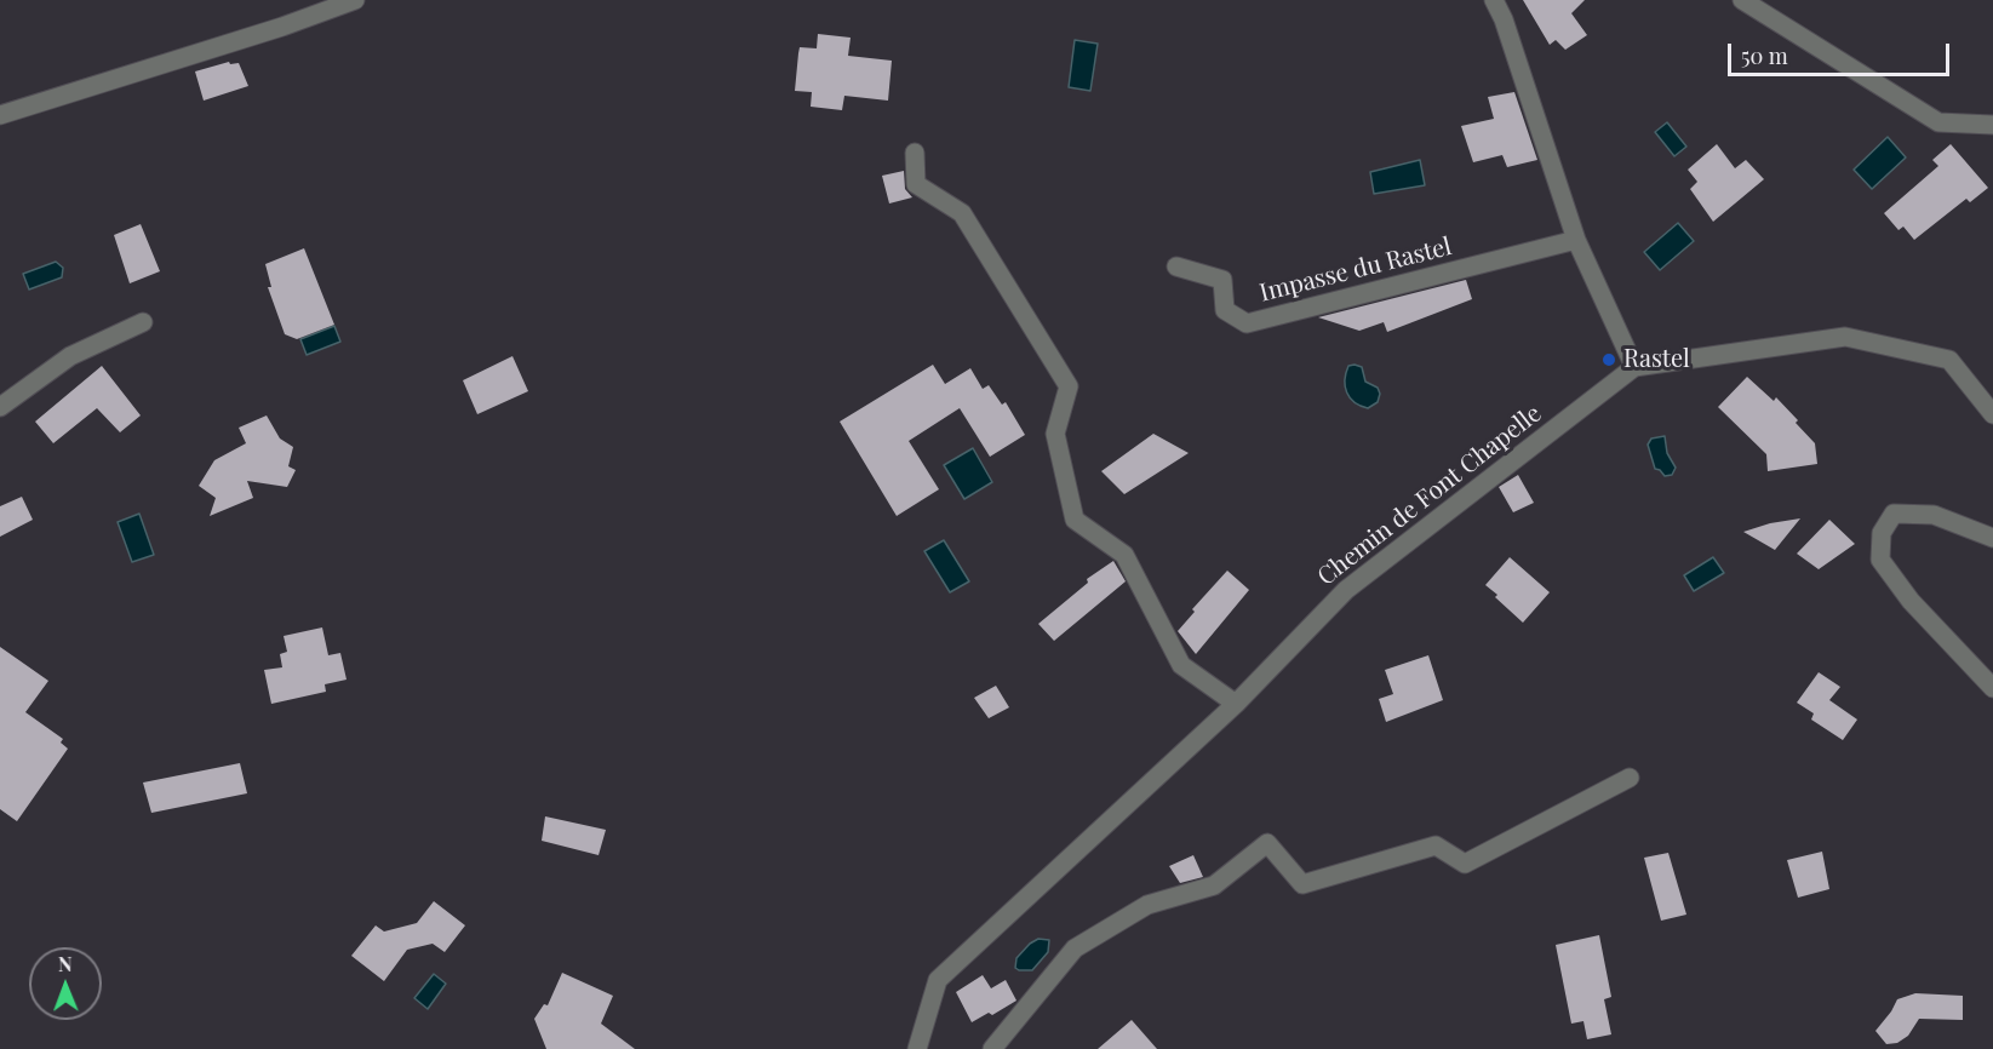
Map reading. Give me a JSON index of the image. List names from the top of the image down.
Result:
{
  "streets": {
    "street": ["Impasse du Rastel", "Chemin de Font Chapelle"]
  },
  "places": ["Rastel"],
  "scale_bar": "50 m",
  "north": "top"
}
